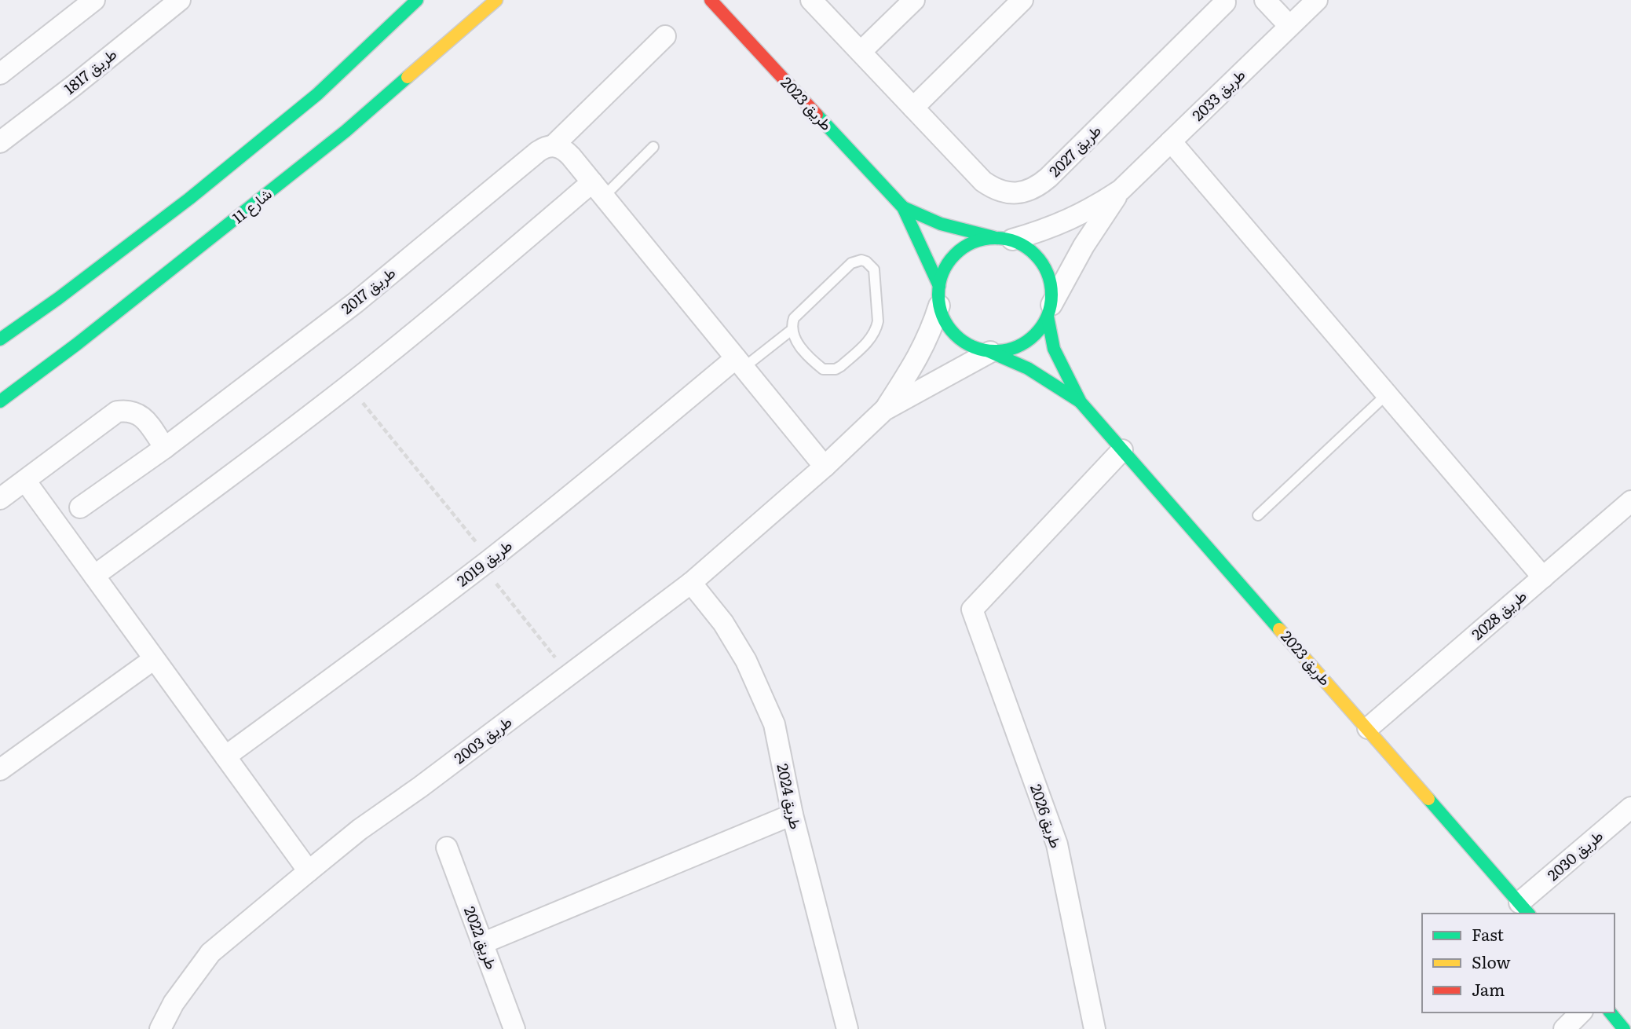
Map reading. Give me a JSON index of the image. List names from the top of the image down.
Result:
{
  "streets": {
    "street": [
      "طريق 1817",
      "طريق 2033",
      "طريق 2023",
      "طريق 2027",
      "شارع 11",
      "طريق 2017",
      "طريق 2019",
      "طريق 2028",
      "طريق 2003",
      "طريق 2024",
      "طريق 2026",
      "طريق 2030",
      "طريق 2022"
    ]
  },
  "crossings": [
    ["طريق 2033", "طريق 2023"],
    ["طريق 2023", "طريق 2028"],
    ["طريق 2023", "طريق 2026"],
    ["طريق 2023", "طريق 2030"],
    ["طريق 2003", "طريق 2024"]
  ],
  "legend": ["Fast", "Slow", "Jam"]
}
